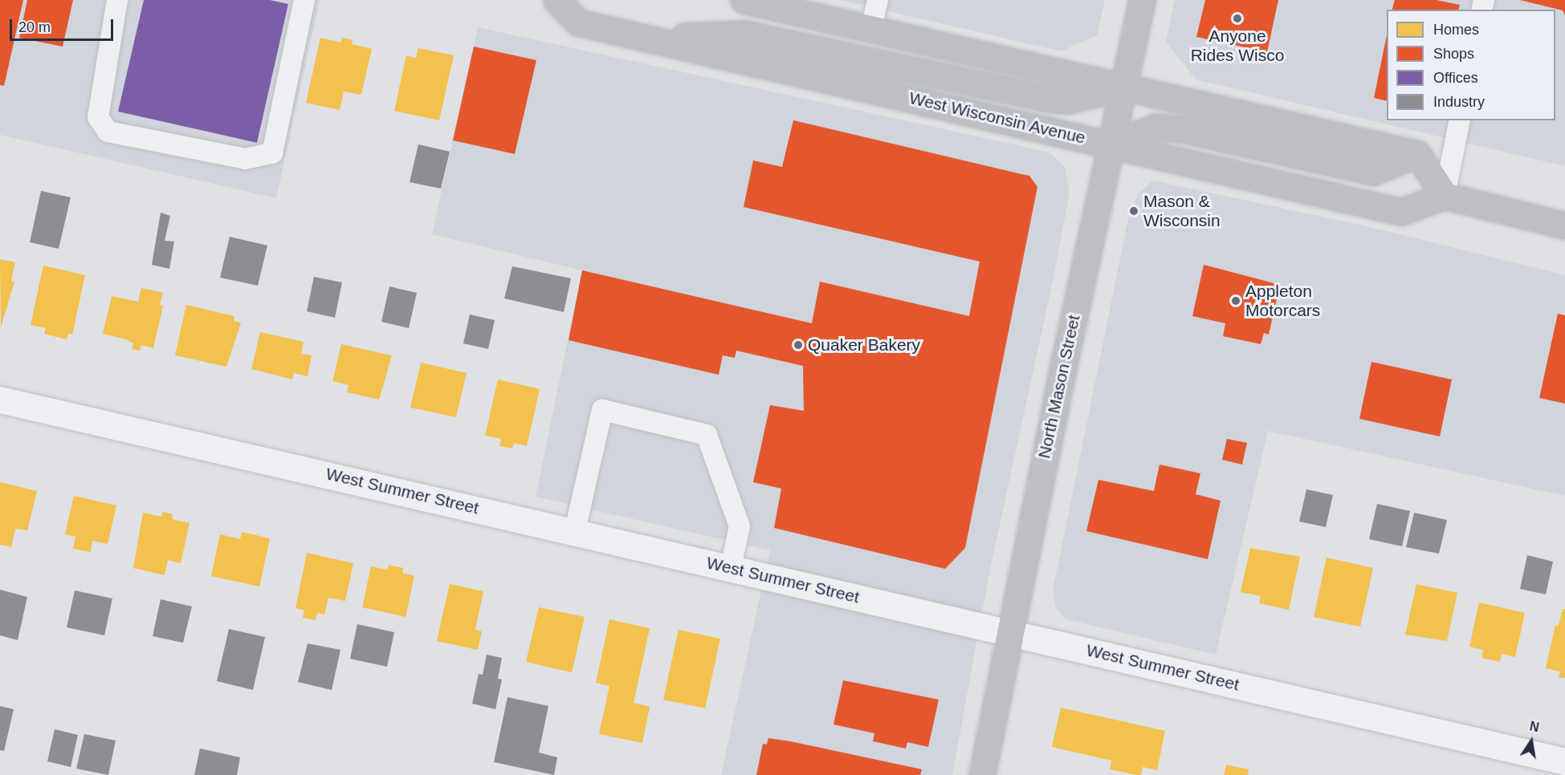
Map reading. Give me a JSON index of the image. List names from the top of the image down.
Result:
{
  "streets": {
    "main road": ["West Wisconsin Avenue", "North Mason Street"],
    "street": ["West Summer Street"]
  },
  "crossings": [
    ["West Wisconsin Avenue", "North Mason Street"],
    ["North Mason Street", "West Summer Street"]
  ],
  "places": [
    "Anyone Rides Wisco",
    "Mason & Wisconsin",
    "Appleton Motorcars",
    "Quaker Bakery"
  ],
  "legend": [
    "Homes",
    "Shops",
    "Offices",
    "Industry"
  ],
  "scale_bar": "20 m",
  "north": "top"
}
